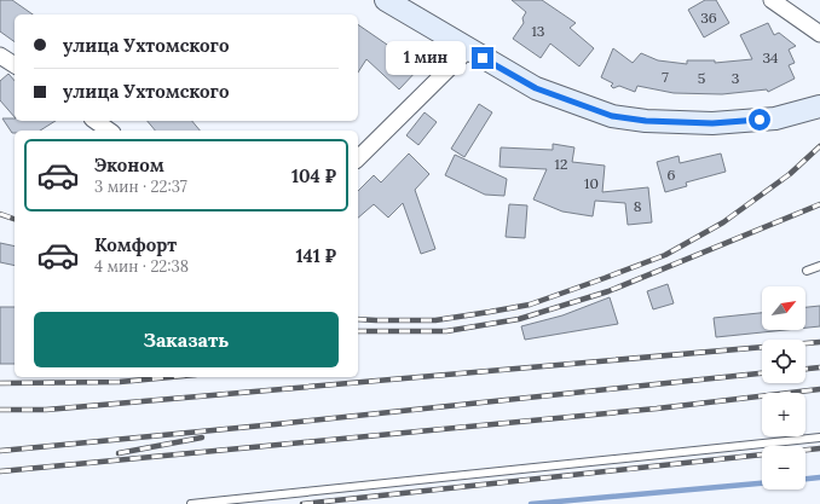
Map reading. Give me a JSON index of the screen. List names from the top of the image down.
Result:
{
  "house_numbers": [
    "36",
    "13",
    "34",
    "7",
    "5",
    "3",
    "12",
    "6",
    "10",
    "8"
  ],
  "north": "top right",
  "page": {
    "banner": ["улица Ухтомского", "улица Ухтомского"],
    "bubble": "1 мин",
    "list": [
      {
        "name": "Эконом",
        "note": "3 мин · 22:37",
        "value": "104 ₽"
      },
      {
        "name": "Комфорт",
        "note": "4 мин · 22:38",
        "value": "141 ₽"
      }
    ],
    "map_buttons": ["+", "−"],
    "buttons": "Заказать"
  }
}
